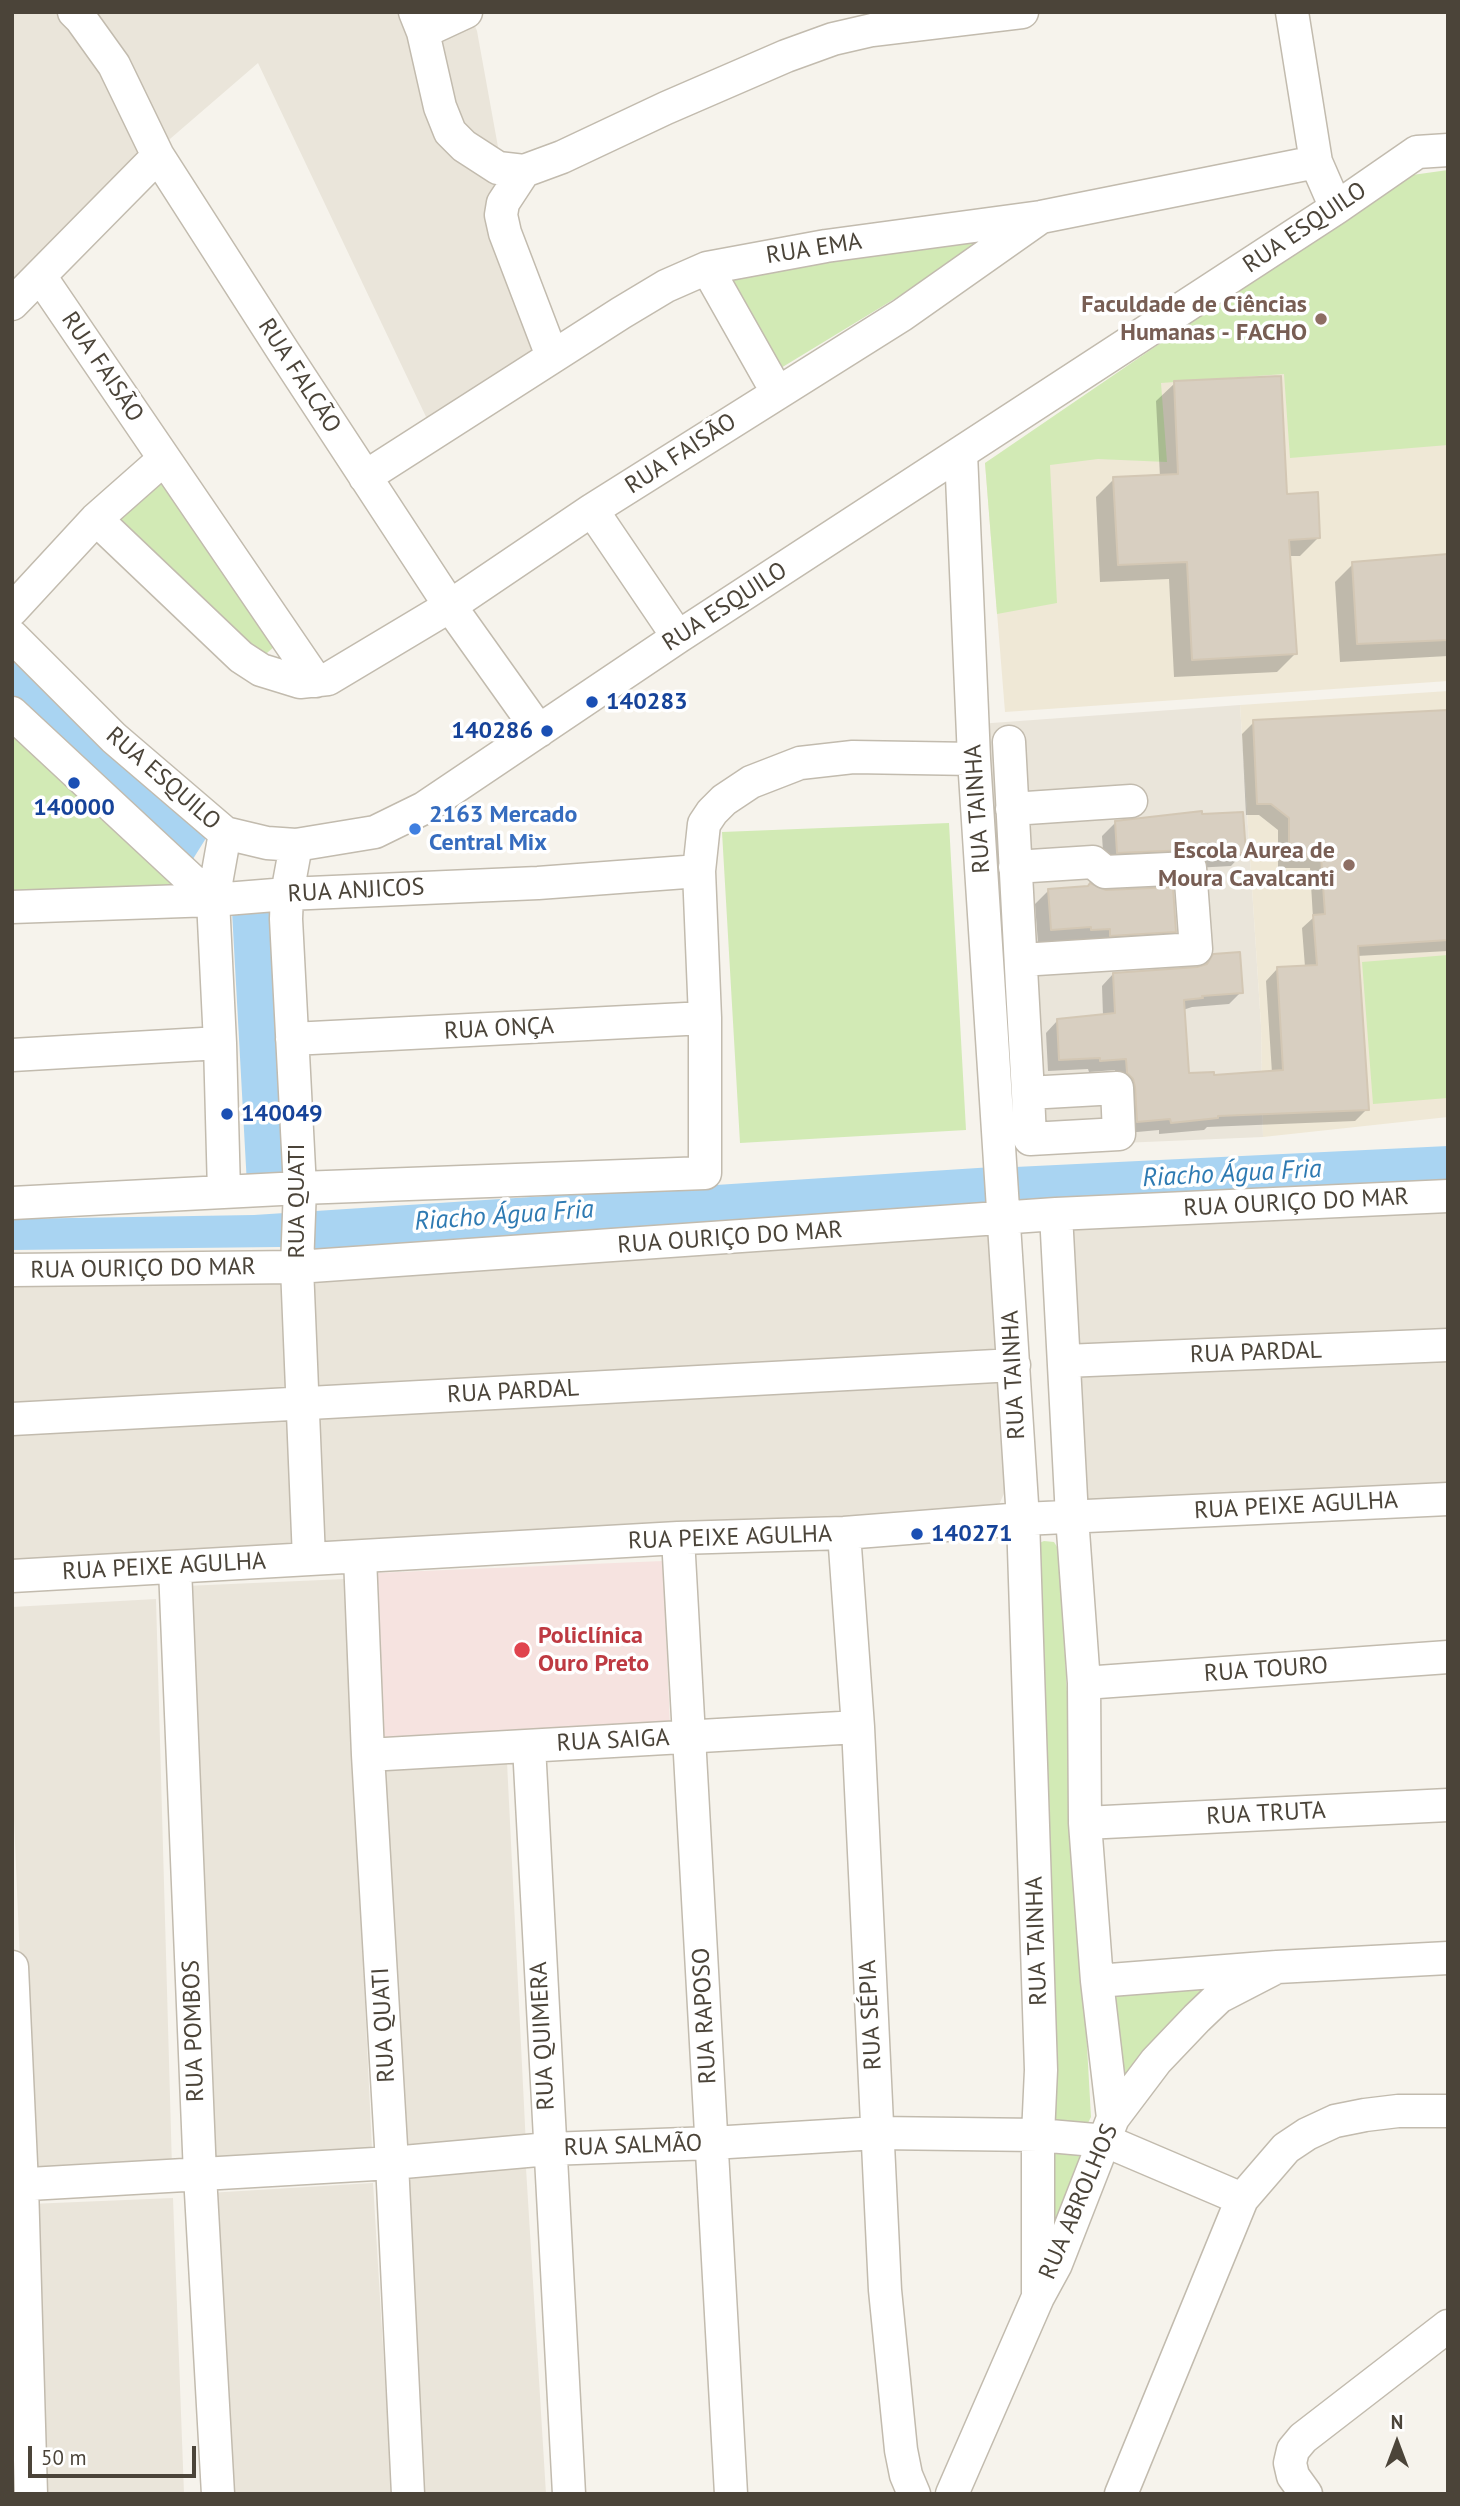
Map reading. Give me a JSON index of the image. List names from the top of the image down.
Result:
{
  "streets": {
    "street": [
      "RUA ESQUILO",
      "RUA EMA",
      "RUA FAISÃO",
      "RUA FALCÃO",
      "RUA TAINHA",
      "RUA ANJICOS",
      "RUA ONÇA",
      "RUA QUATI",
      "RUA OURIÇO DO MAR",
      "RUA PARDAL",
      "RUA PEIXE AGULHA",
      "RUA TOURO",
      "RUA SAIGA",
      "RUA TRUTA",
      "RUA SÉPIA",
      "RUA RAPOSO",
      "RUA POMBOS",
      "RUA QUIMERA",
      "RUA SALMÃO",
      "RUA ABROLHOS"
    ]
  },
  "crossings": [
    ["RUA ESQUILO", "RUA FALCÃO"],
    ["RUA ESQUILO", "RUA TAINHA"],
    ["RUA ESQUILO", "RUA QUATI"],
    ["RUA EMA", "RUA FAISÃO"],
    ["RUA EMA", "RUA FALCÃO"],
    ["RUA FAISÃO", "RUA FALCÃO"],
    ["RUA TAINHA", "RUA OURIÇO DO MAR"],
    ["RUA TAINHA", "RUA PARDAL"],
    ["RUA TAINHA", "RUA PEIXE AGULHA"],
    ["RUA TAINHA", "RUA SALMÃO"],
    ["RUA TAINHA", "RUA ABROLHOS"],
    ["RUA ANJICOS", "RUA QUATI"],
    ["RUA ONÇA", "RUA QUATI"],
    ["RUA QUATI", "RUA OURIÇO DO MAR"],
    ["RUA QUATI", "RUA PARDAL"],
    ["RUA QUATI", "RUA PEIXE AGULHA"],
    ["RUA QUATI", "RUA SAIGA"],
    ["RUA QUATI", "RUA SALMÃO"],
    ["RUA PEIXE AGULHA", "RUA SÉPIA"],
    ["RUA PEIXE AGULHA", "RUA RAPOSO"],
    ["RUA PEIXE AGULHA", "RUA POMBOS"],
    ["RUA SAIGA", "RUA SÉPIA"],
    ["RUA SAIGA", "RUA RAPOSO"],
    ["RUA SAIGA", "RUA QUIMERA"],
    ["RUA SÉPIA", "RUA SALMÃO"],
    ["RUA RAPOSO", "RUA SALMÃO"],
    ["RUA POMBOS", "RUA SALMÃO"],
    ["RUA QUIMERA", "RUA SALMÃO"],
    ["RUA SALMÃO", "RUA ABROLHOS"]
  ],
  "water": ["Riacho Água Fria"],
  "places": [
    "Faculdade de Ciências Humanas - FACHO",
    "140283",
    "140286",
    "140000",
    "2163 Mercado Central Mix",
    "Escola Aurea de Moura Cavalcanti",
    "140049",
    "140271",
    "Policlínica Ouro Preto"
  ],
  "scale_bar": "50 m",
  "north": "top"
}
